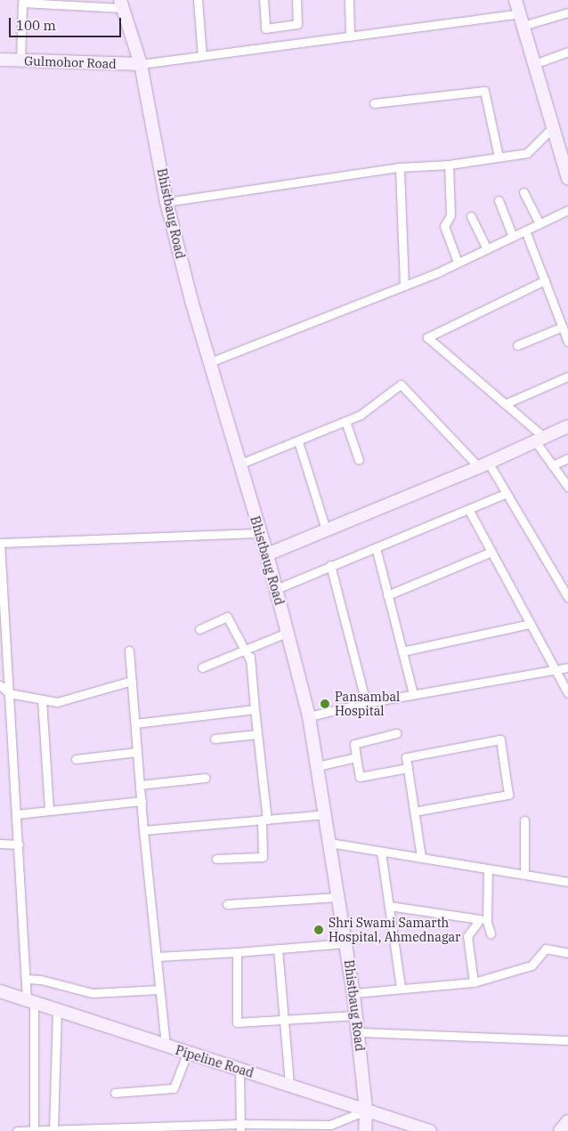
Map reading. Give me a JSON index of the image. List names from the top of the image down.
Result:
{
  "streets": {
    "street": ["Gulmohor Road", "Bhistbaug Road", "Pipeline Road"]
  },
  "crossings": [
    ["Gulmohor Road", "Bhistbaug Road"],
    ["Bhistbaug Road", "Pipeline Road"]
  ],
  "places": ["Pansambal Hospital", "Shri Swami Samarth Hospital, Ahmednagar"],
  "scale_bar": "100 m"
}
